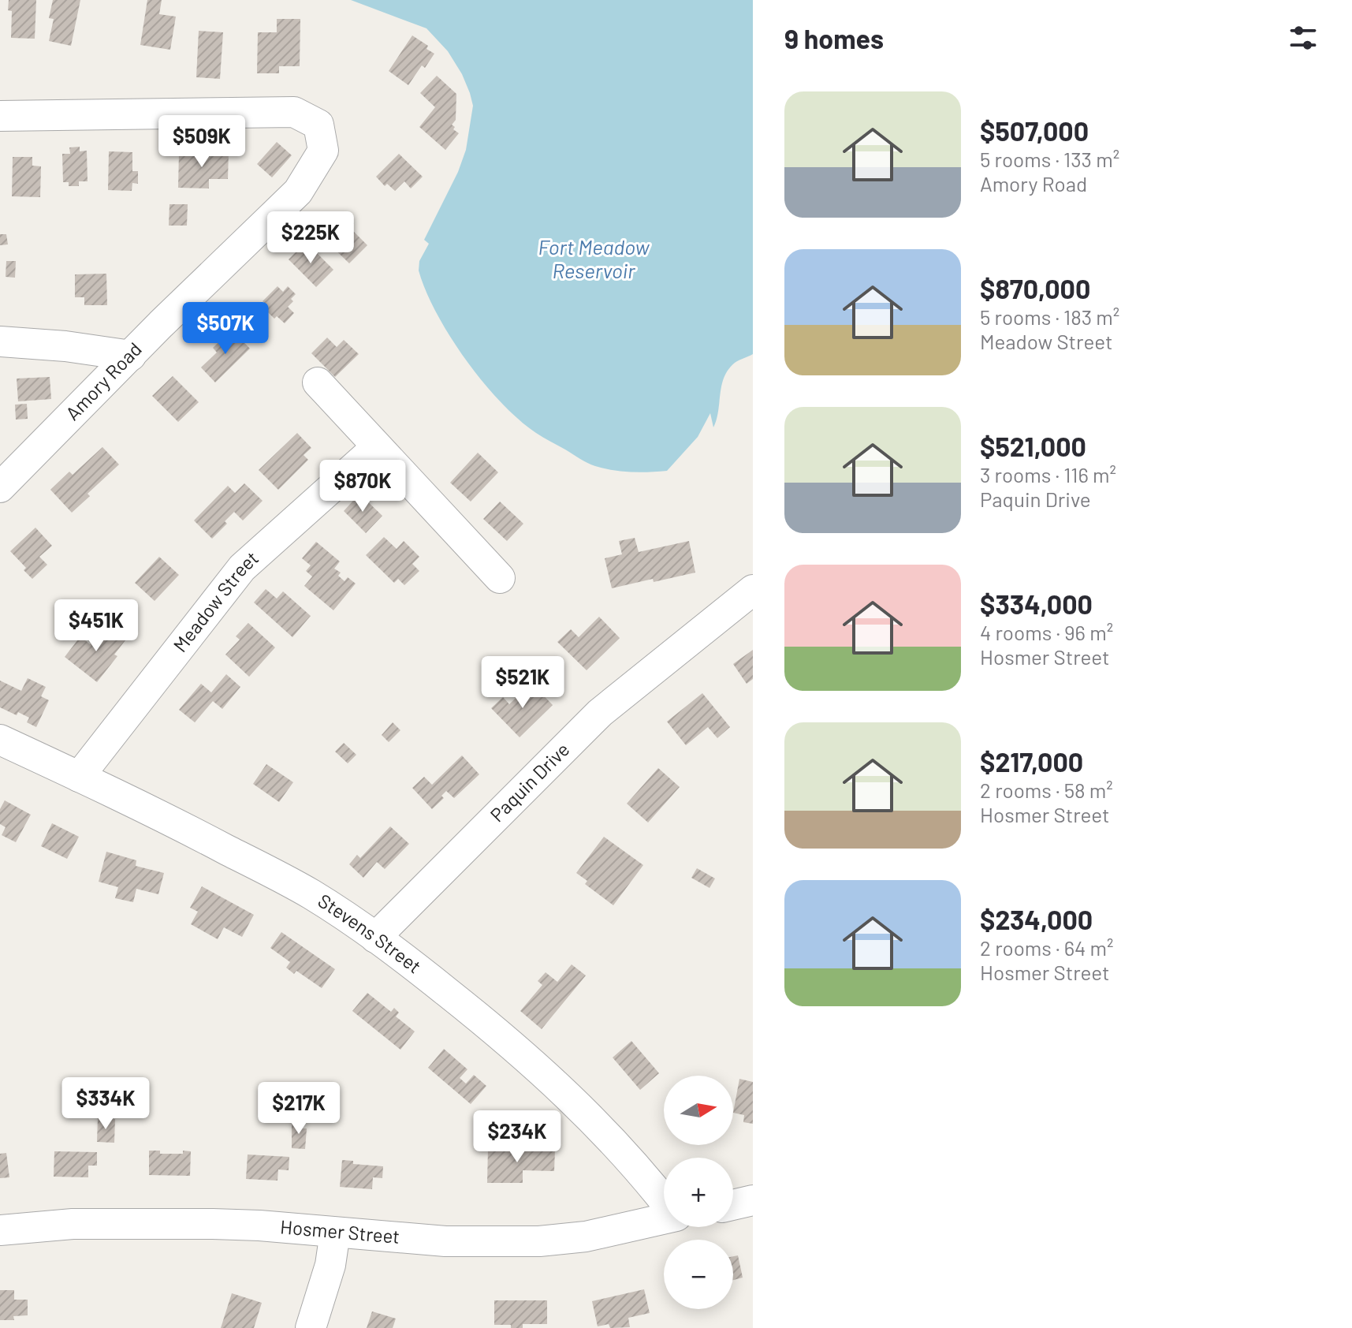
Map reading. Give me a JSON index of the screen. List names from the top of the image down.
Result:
{
  "streets": {
    "street": [
      "Amory Road",
      "Meadow Street",
      "Paquin Drive",
      "Stevens Street",
      "Hosmer Street"
    ]
  },
  "crossings": [
    ["Meadow Street", "Stevens Street"],
    ["Paquin Drive", "Stevens Street"]
  ],
  "water": ["Fort Meadow Reservoir"],
  "north": "right",
  "page": {
    "heading": "9 homes",
    "list": [
      {
        "name": "$507,000",
        "note": "5 rooms · 133 m² · Amory Road"
      },
      {
        "name": "$870,000",
        "note": "5 rooms · 183 m² · Meadow Street"
      },
      {
        "name": "$521,000",
        "note": "3 rooms · 116 m² · Paquin Drive"
      },
      {
        "name": "$334,000",
        "note": "4 rooms · 96 m² · Hosmer Street"
      },
      {
        "name": "$217,000",
        "note": "2 rooms · 58 m² · Hosmer Street"
      },
      {
        "name": "$234,000",
        "note": "2 rooms · 64 m² · Hosmer Street"
      }
    ],
    "price": [
      "$509K",
      "$225K",
      "$507K",
      "$870K",
      "$451K",
      "$521K",
      "$334K",
      "$217K",
      "$234K"
    ],
    "map_buttons": ["+", "−"]
  }
}
